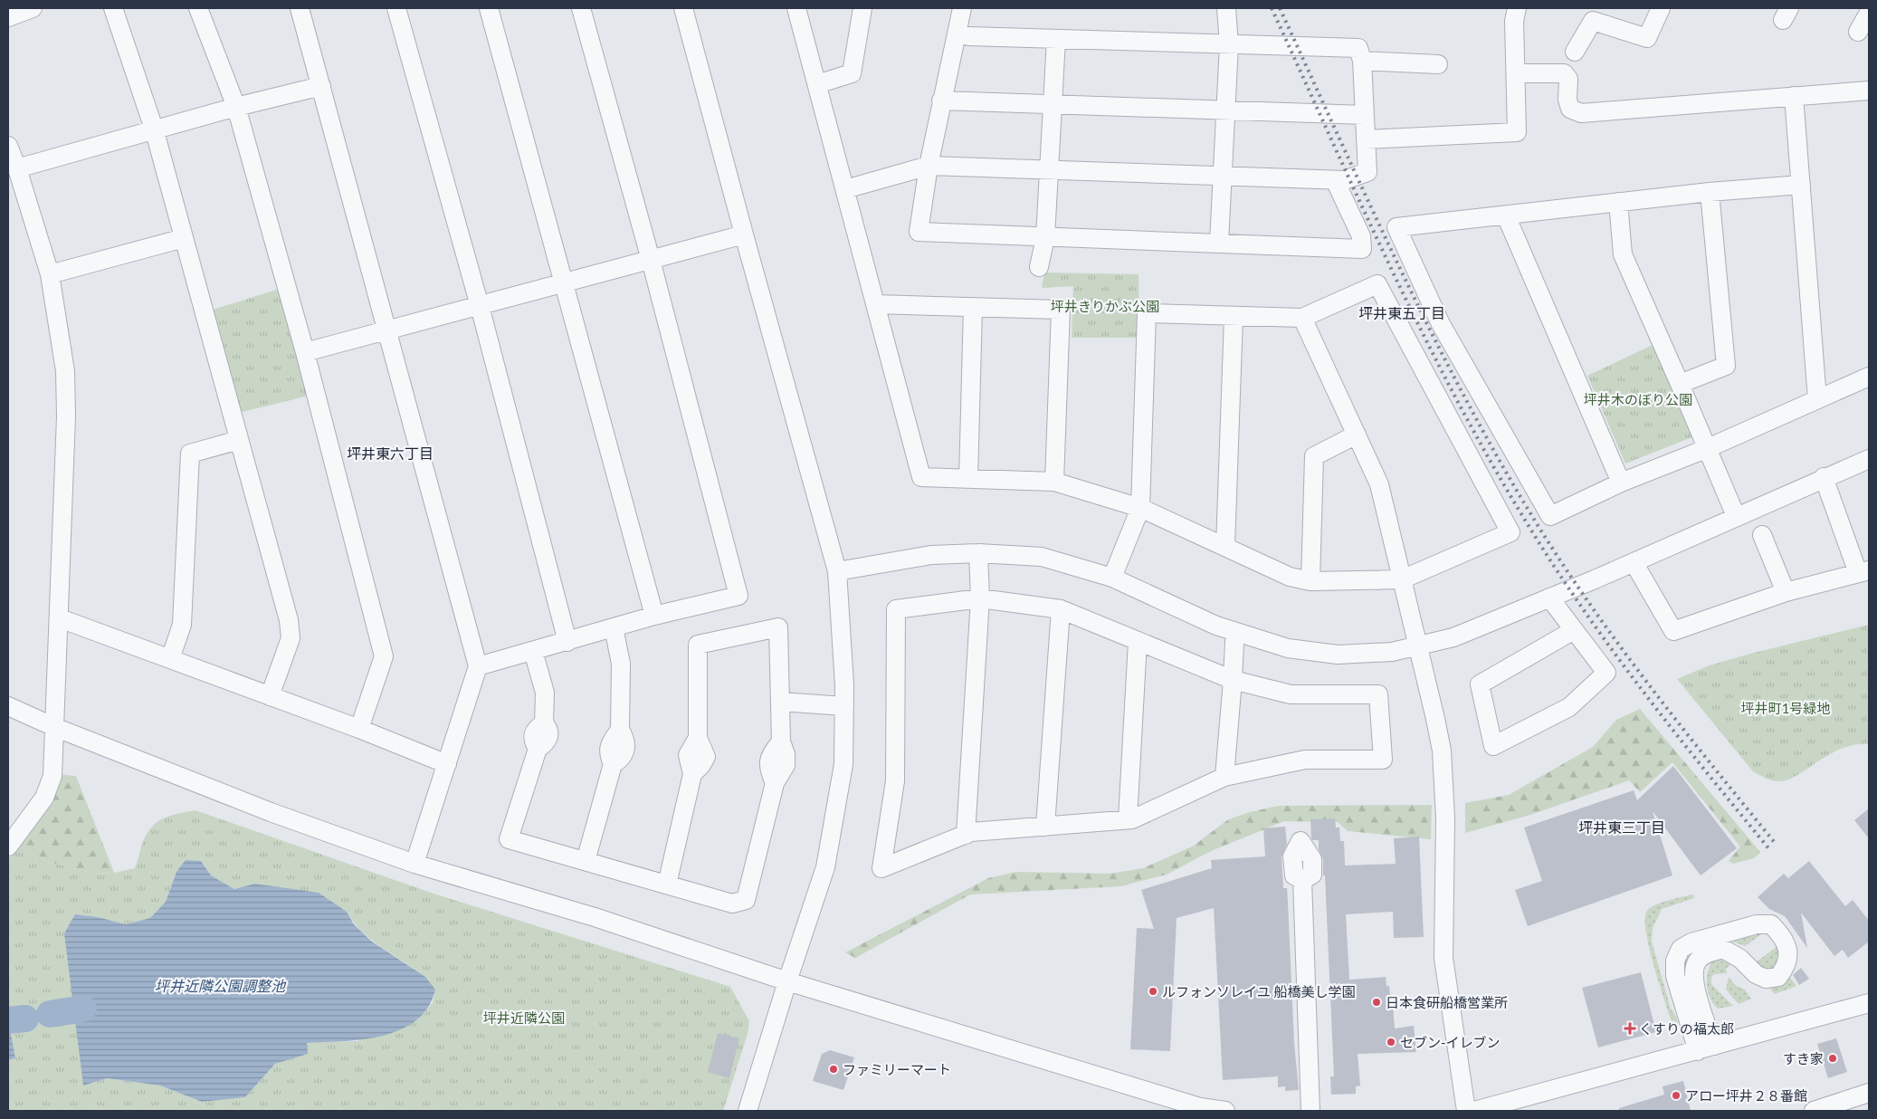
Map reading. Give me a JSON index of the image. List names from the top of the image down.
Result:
{
  "districts": ["坪井東五丁目", "坪井東六丁目", "坪井東三丁目"],
  "water": ["坪井近隣公園調整池"],
  "parks": [
    "坪井きりかぶ公園",
    "坪井木のぼり公園",
    "坪井町1号緑地",
    "坪井近隣公園"
  ],
  "places": {
    "other": [
      "ルフォンソレイユ 船橋美し学園",
      "日本食研船橋営業所",
      "セブン-イレブン",
      "すき家",
      "ファミリーマート",
      "アロー坪井２８番館"
    ],
    "health": ["くすりの福太郎"]
  }
}
